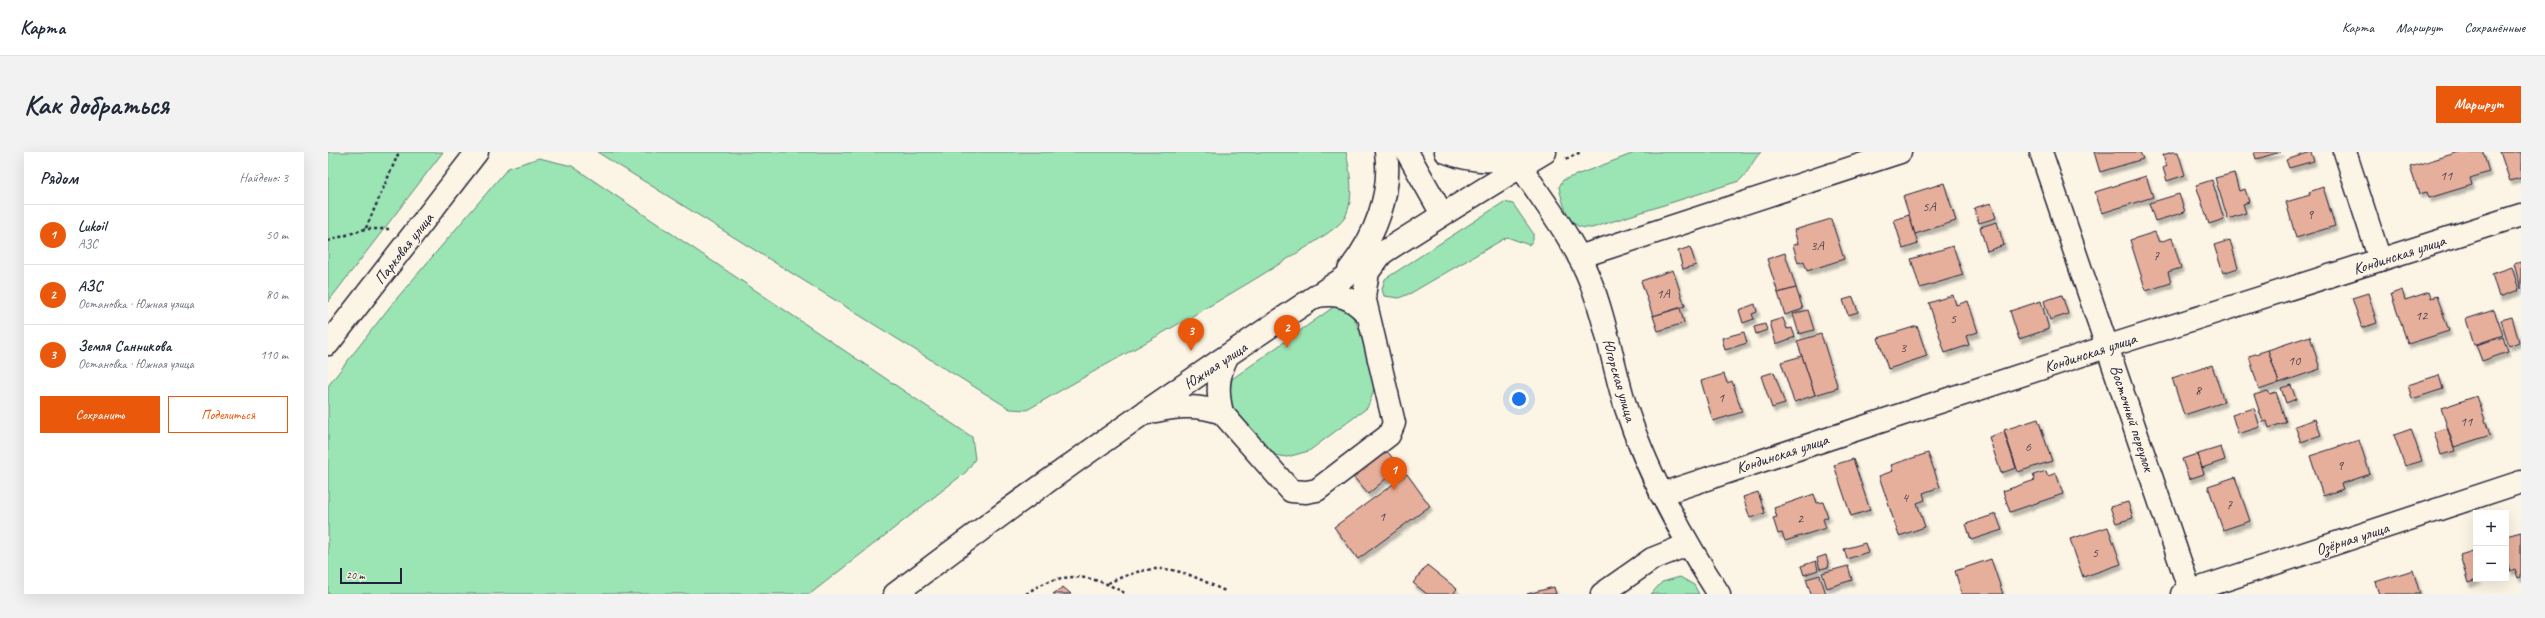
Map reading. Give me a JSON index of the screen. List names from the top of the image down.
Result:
{
  "streets": {
    "street": [
      "Парковая улица",
      "Кондинская улица",
      "Южная улица",
      "Югорская улица",
      "Восточный переулок",
      "Озёрная улица"
    ]
  },
  "crossings": [
    ["Кондинская улица", "Югорская улица"],
    ["Кондинская улица", "Восточный переулок"],
    ["Южная улица", "Югорская улица"],
    ["Восточный переулок", "Озёрная улица"]
  ],
  "house_numbers": [
    "11",
    "5А",
    "9",
    "3А",
    "7",
    "1А",
    "12",
    "5",
    "3",
    "10",
    "8",
    "1",
    "11",
    "6",
    "9",
    "4",
    "7",
    "1",
    "2",
    "5"
  ],
  "scale_bar": "20 m",
  "page": {
    "header": "Карта",
    "nav": ["Карта", "Маршрут", "Сохранённые"],
    "buttons": [
      "Маршрут",
      ["Сохранить", "Поделиться"]
    ],
    "title": "Как добраться",
    "heading": ["Рядом", "Найдено: 3"],
    "list": [
      {
        "mark": "1",
        "name": "Lukoil",
        "note": "АЗС",
        "value": "50 m"
      },
      {
        "mark": "2",
        "name": "АЗС",
        "note": "Остановка · Южная улица",
        "value": "80 m"
      },
      {
        "mark": "3",
        "name": "Земля Санникова",
        "note": "Остановка · Южная улица",
        "value": "110 m"
      }
    ],
    "pins": ["2", "3", "1"],
    "map_buttons": ["+", "−"],
    "scale": "20 m"
  }
}
